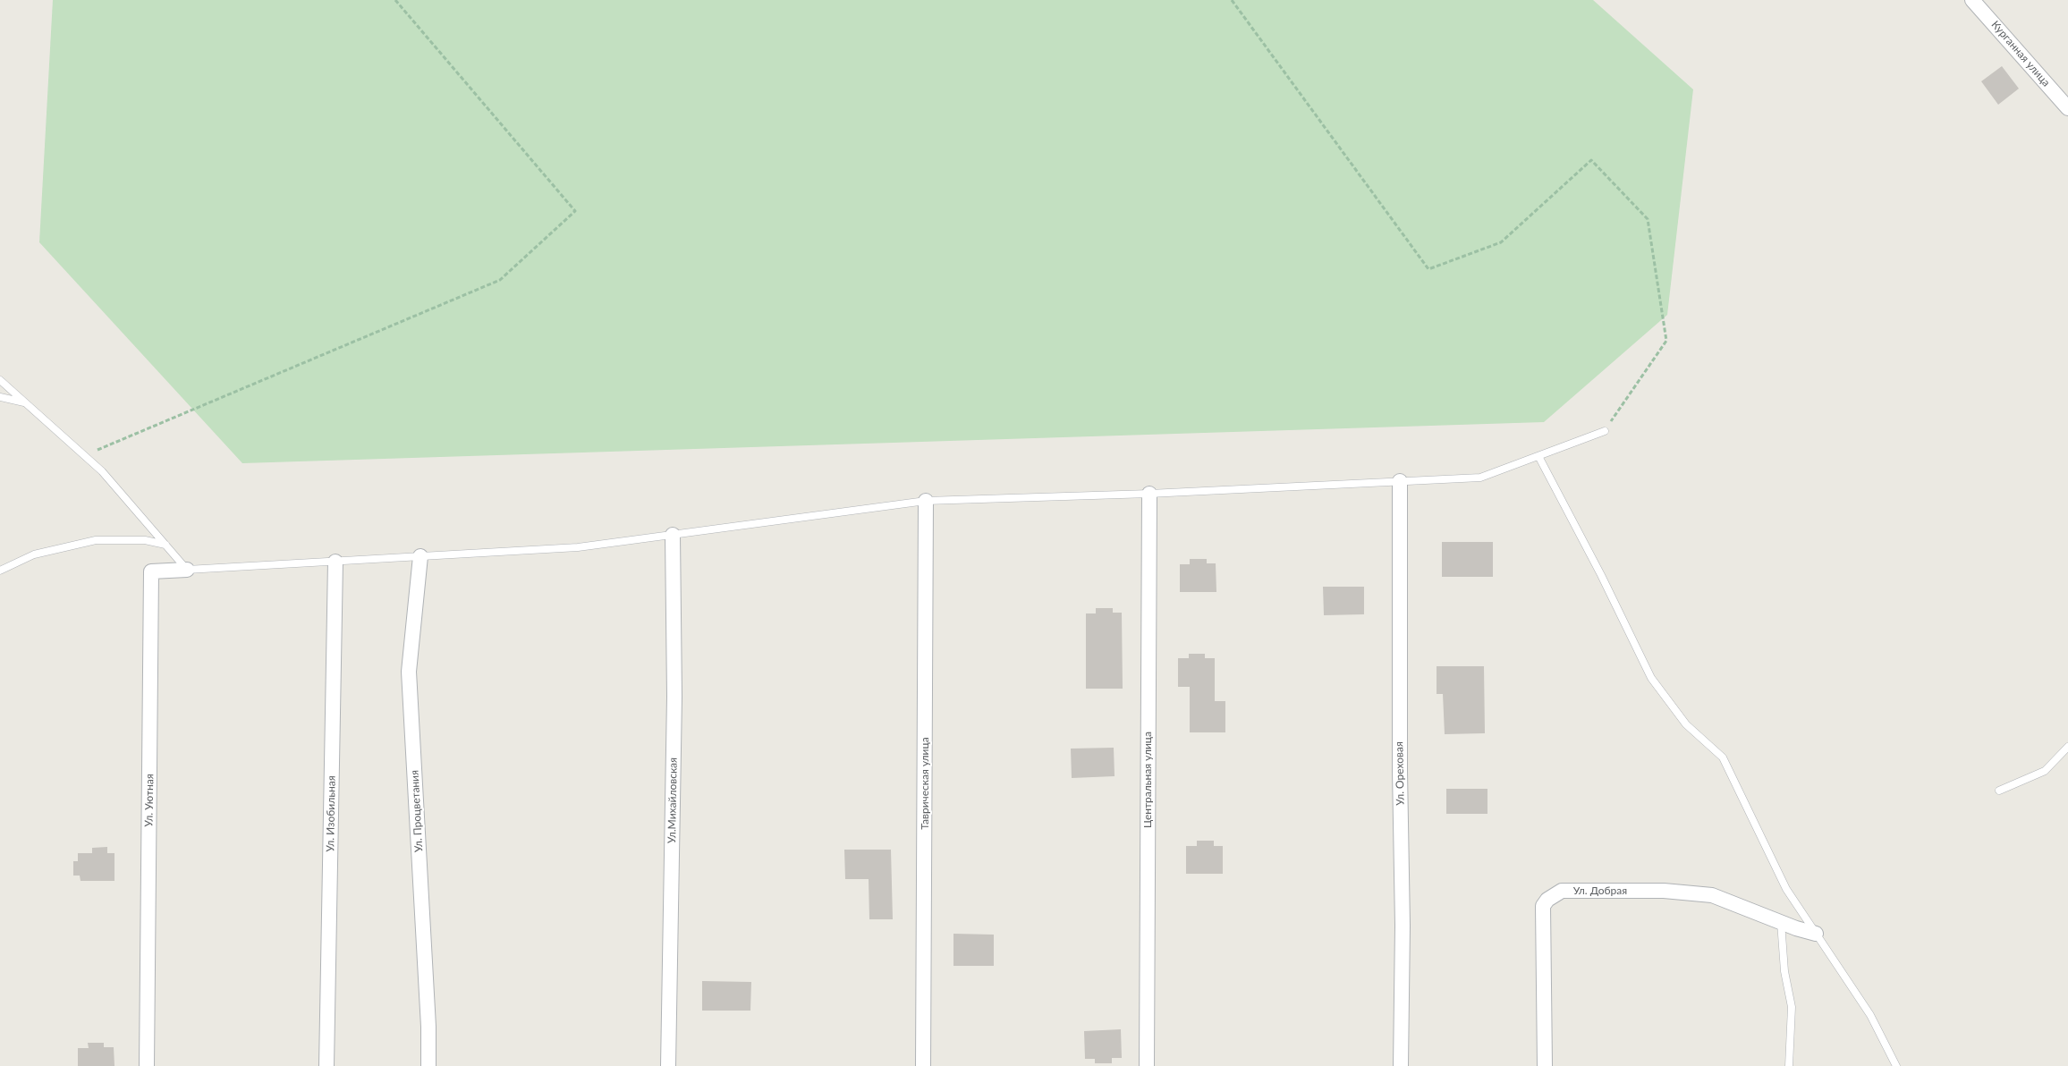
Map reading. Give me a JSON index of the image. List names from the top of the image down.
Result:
{
  "streets": {
    "street": [
      "Курганная улица",
      "Ул. Ореховая",
      "Центральная улица",
      "Таврическая улица",
      "Ул. Уютная",
      "Ул.Михайловская",
      "Ул. Процветания",
      "Ул. Изобильная",
      "Ул. Добрая"
    ]
  }
}
